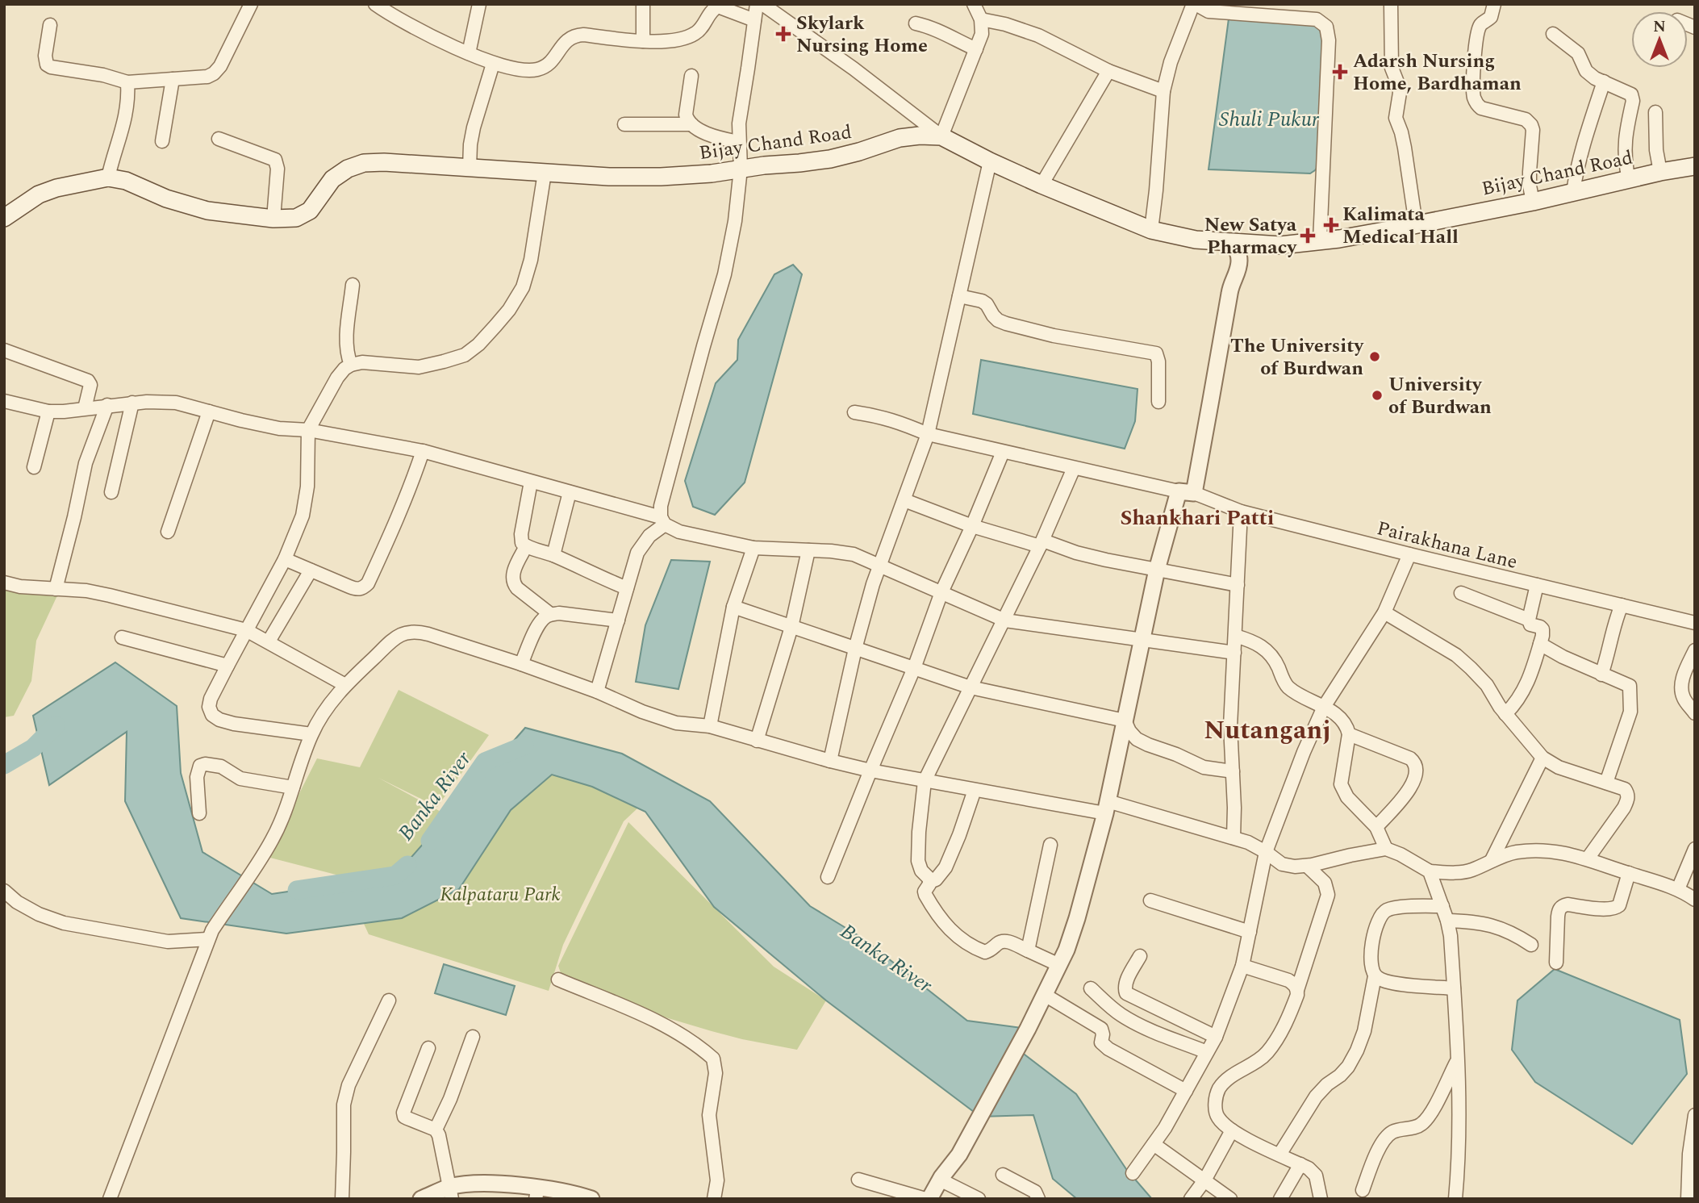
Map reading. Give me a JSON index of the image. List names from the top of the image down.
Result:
{
  "streets": {
    "main road": ["Bijay Chand Road"],
    "street": ["Pairakhana Lane"]
  },
  "districts": ["Shankhari Patti", "Nutanganj"],
  "water": ["Shuli Pukur", "Banka River"],
  "parks": ["Kalpataru Park"],
  "places": {
    "health": [
      "Skylark Nursing Home",
      "Adarsh Nursing Home, Bardhaman",
      "Kalimata Medical Hall",
      "New Satya Pharmacy"
    ],
    "other": ["The University of Burdwan", "University of Burdwan"]
  },
  "north": "top"
}
